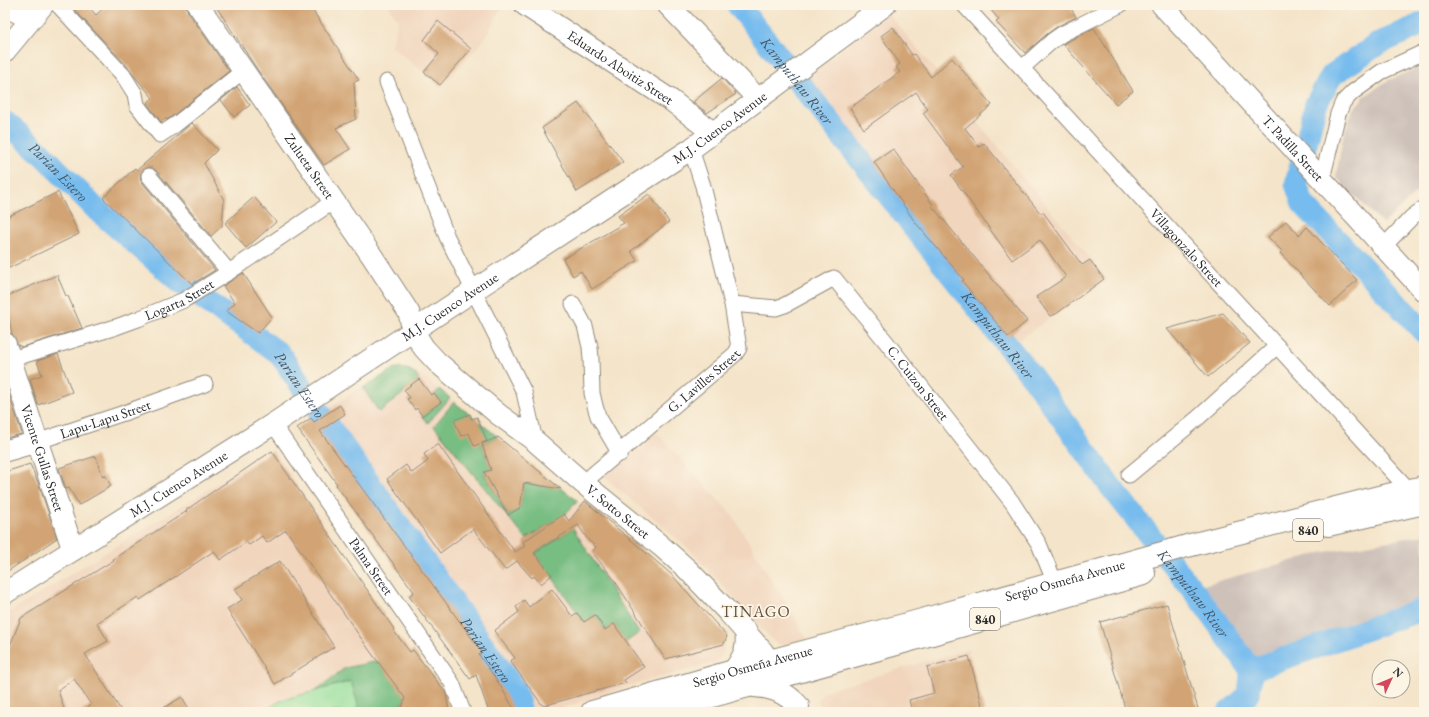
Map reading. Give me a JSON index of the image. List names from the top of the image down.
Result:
{
  "streets": {
    "highway": ["840", "Sergio Osmeña Avenue"],
    "street": [
      "Eduardo Aboitiz Street",
      "M.J. Cuenco Avenue",
      "T. Padilla Street",
      "Zulueta Street",
      "Villagonzalo Street",
      "Logarta Street",
      "G. Lavilles Street",
      "C. Cuizon Street",
      "Lapu-Lapu Street",
      "Vicente Gullas Street",
      "V. Sotto Street",
      "Palma Street"
    ]
  },
  "crossings": [
    ["Eduardo Aboitiz Street", "M.J. Cuenco Avenue"],
    ["M.J. Cuenco Avenue", "Zulueta Street"],
    ["M.J. Cuenco Avenue", "G. Lavilles Street"],
    ["M.J. Cuenco Avenue", "Vicente Gullas Street"],
    ["M.J. Cuenco Avenue", "V. Sotto Street"],
    ["M.J. Cuenco Avenue", "Palma Street"],
    ["Zulueta Street", "Logarta Street"],
    ["Zulueta Street", "V. Sotto Street"],
    ["Villagonzalo Street", "Sergio Osmeña Avenue"],
    ["Logarta Street", "Vicente Gullas Street"],
    ["G. Lavilles Street", "C. Cuizon Street"],
    ["G. Lavilles Street", "V. Sotto Street"],
    ["C. Cuizon Street", "Sergio Osmeña Avenue"],
    ["Lapu-Lapu Street", "Vicente Gullas Street"],
    ["V. Sotto Street", "Sergio Osmeña Avenue"]
  ],
  "districts": ["TINAGO"],
  "water": ["Kamputhaw River", "Parian Estero"],
  "north": "top right"
}
